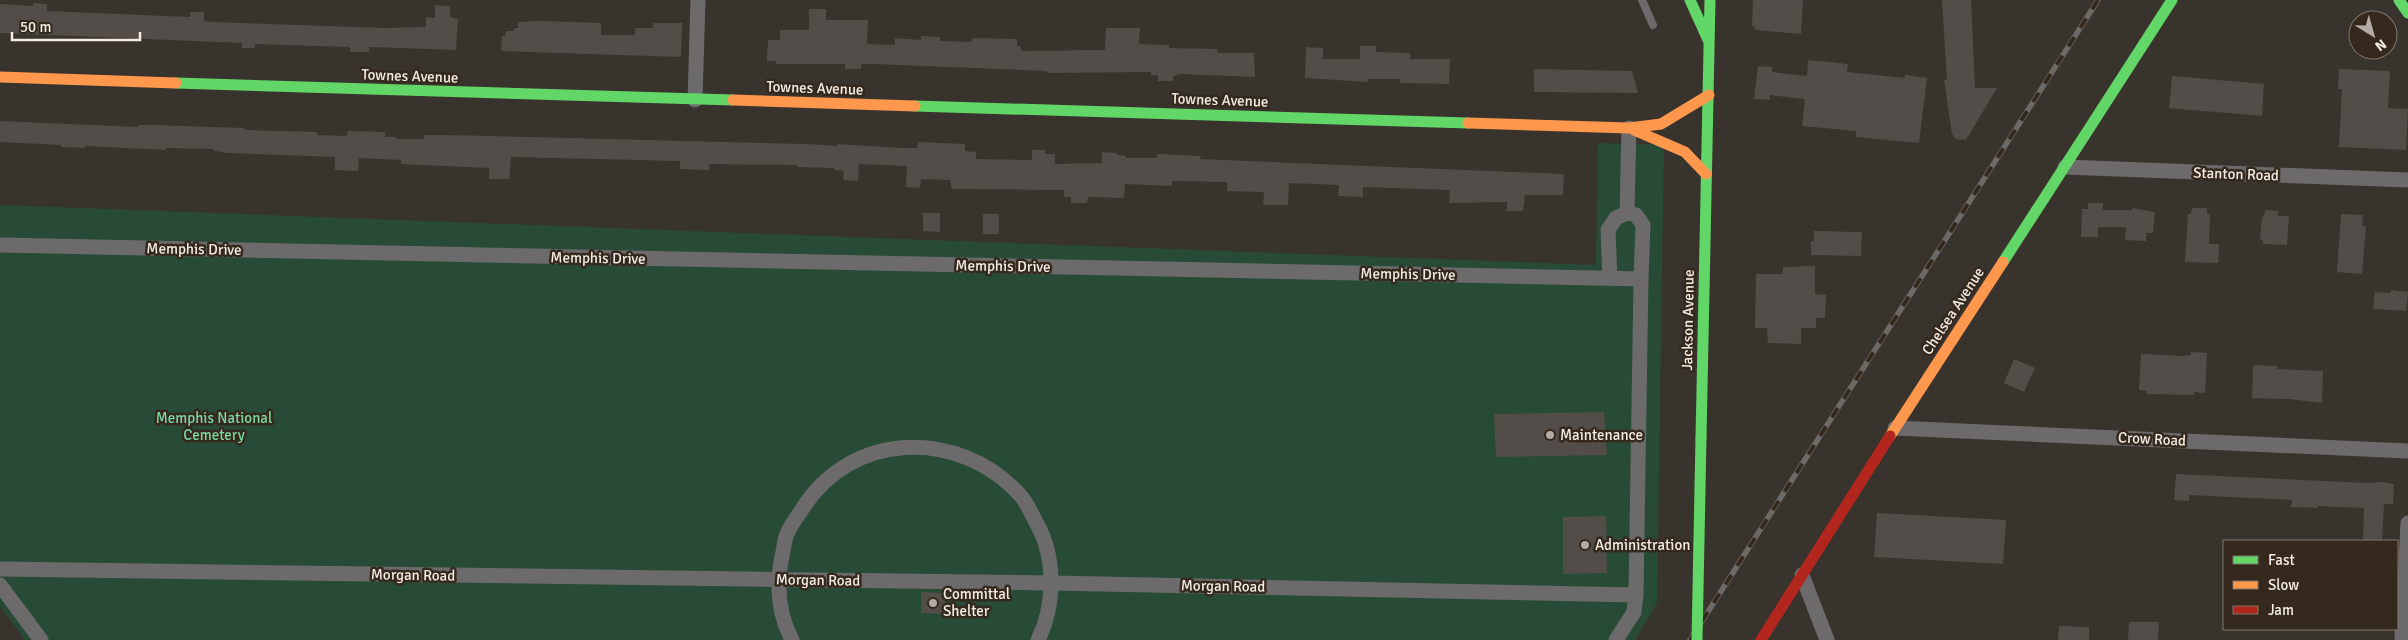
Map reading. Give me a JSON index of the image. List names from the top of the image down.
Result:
{
  "streets": {
    "street": [
      "Townes Avenue",
      "Stanton Road",
      "Memphis Drive",
      "Chelsea Avenue",
      "Jackson Avenue",
      "Crow Road",
      "Morgan Road"
    ]
  },
  "crossings": [
    ["Townes Avenue", "Jackson Avenue"],
    ["Stanton Road", "Chelsea Avenue"],
    ["Chelsea Avenue", "Crow Road"]
  ],
  "parks": ["Memphis National Cemetery"],
  "places": ["Maintenance", "Administration", "Committal Shelter"],
  "legend": ["Fast", "Slow", "Jam"],
  "scale_bar": "50 m",
  "north": "bottom right"
}
